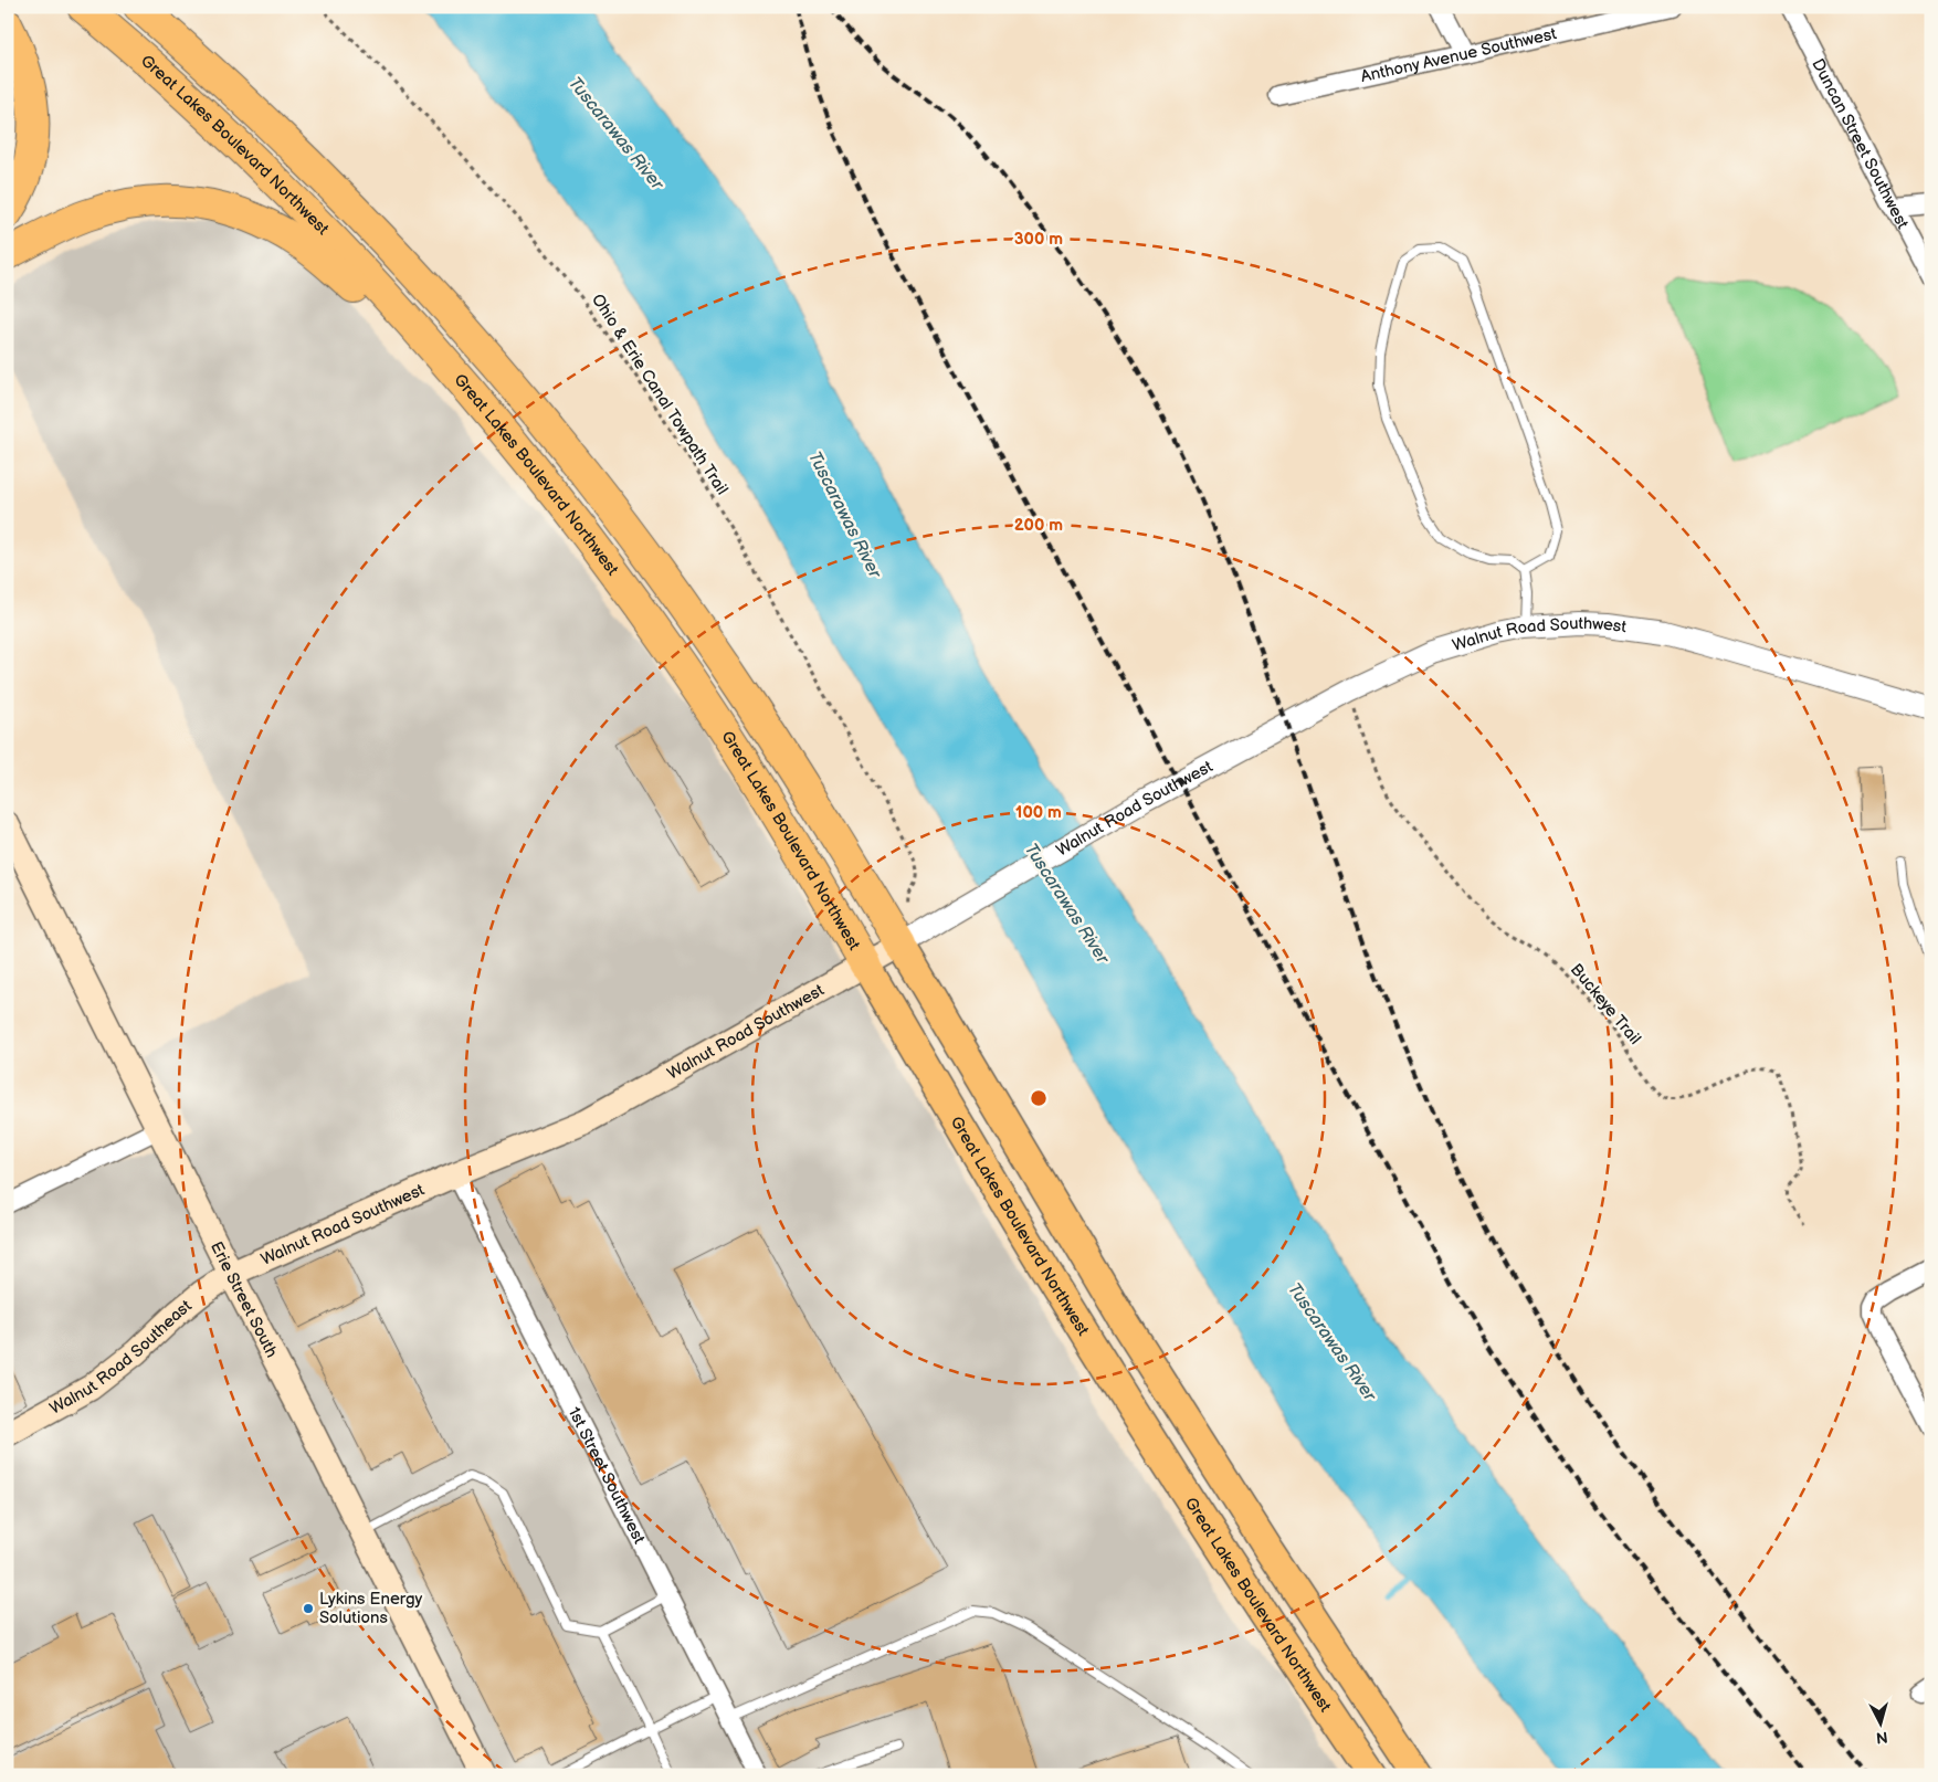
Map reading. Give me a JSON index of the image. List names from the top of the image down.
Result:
{
  "streets": {
    "highway": ["Great Lakes Boulevard Northwest"],
    "main road": ["Walnut Road Southwest", "Erie Street South", "Walnut Road Southeast"],
    "street": ["Anthony Avenue Southwest", "Duncan Street Southwest", "1st Street Southwest"],
    "path": ["Ohio & Erie Canal Towpath Trail", "Buckeye Trail"]
  },
  "crossings": [
    ["Great Lakes Boulevard Northwest", "Walnut Road Southwest"],
    ["Walnut Road Southwest", "Erie Street South"],
    ["Walnut Road Southwest", "Walnut Road Southeast"],
    ["Walnut Road Southwest", "1st Street Southwest"],
    ["Erie Street South", "Walnut Road Southeast"]
  ],
  "water": ["Tuscarawas River"],
  "places": ["Lykins Energy Solutions"],
  "north": "bottom",
  "rings": ["300 m", "200 m", "100 m"]
}
